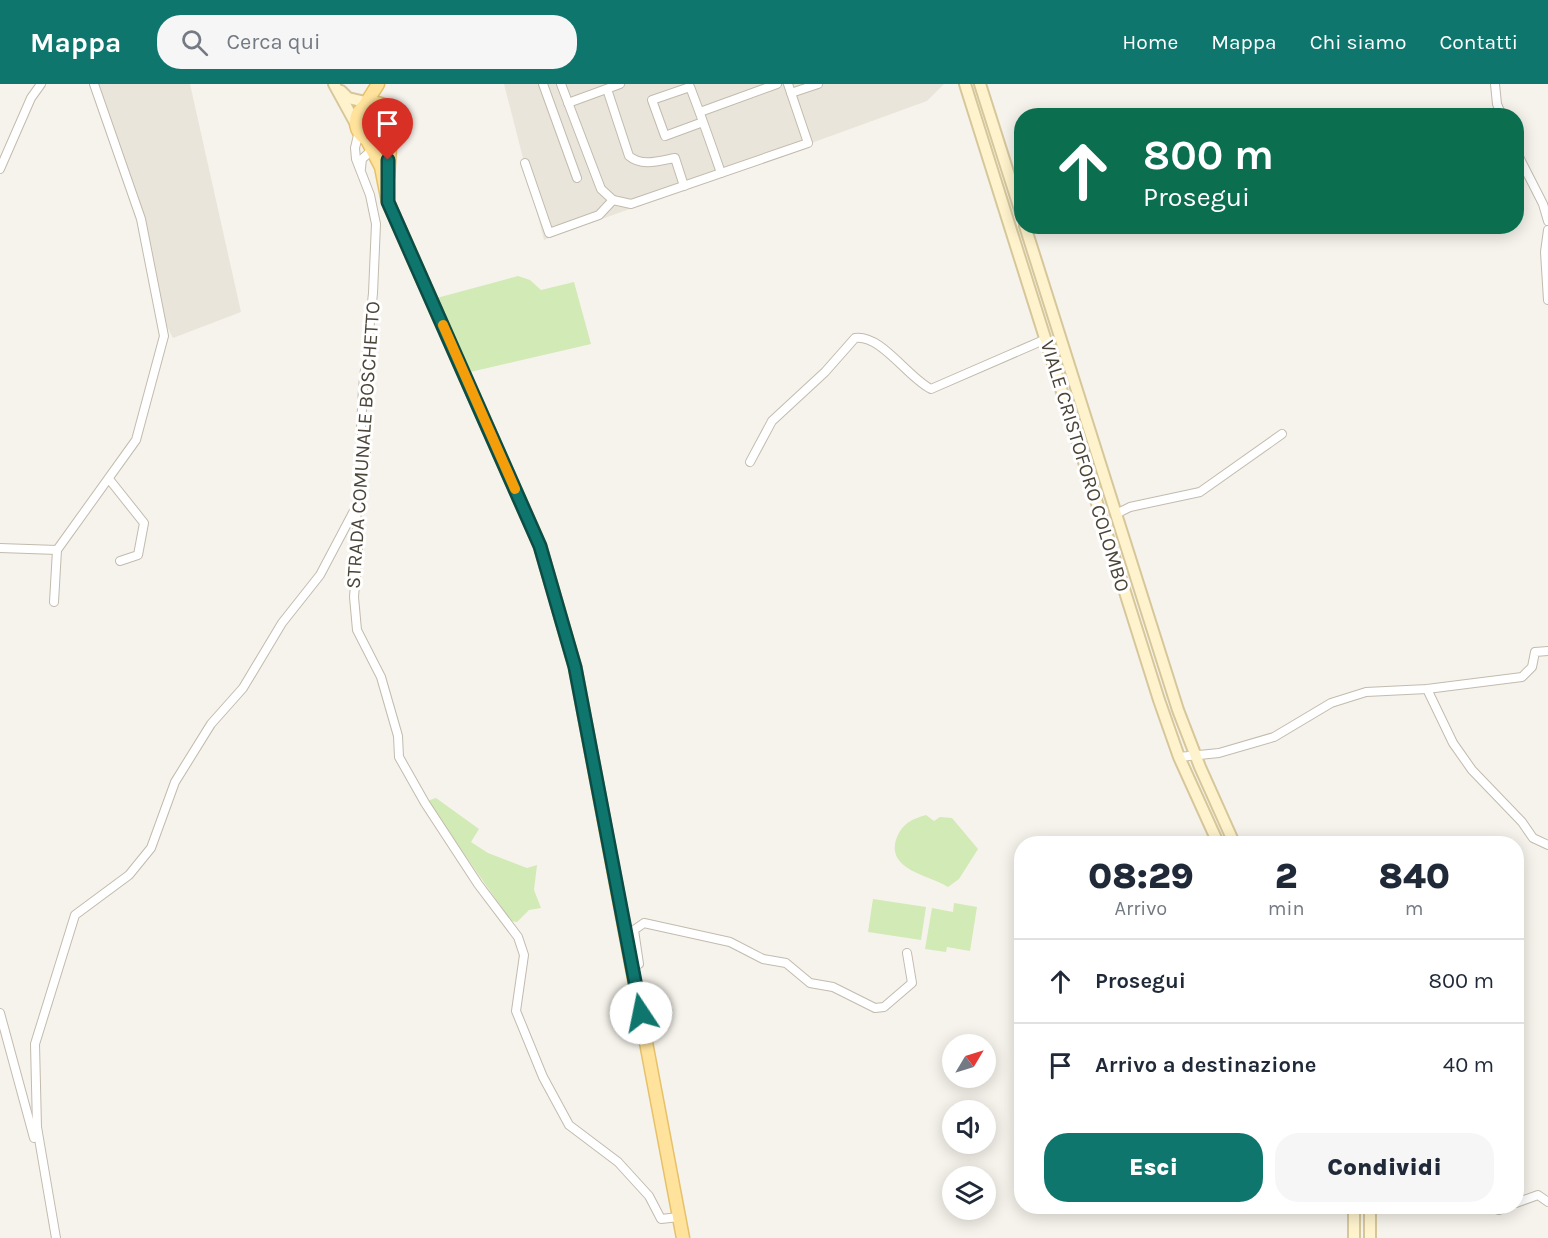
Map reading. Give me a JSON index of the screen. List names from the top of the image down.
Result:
{
  "streets": {
    "main road": ["VIALE CRISTOFORO COLOMBO"],
    "street": ["STRADA COMUNALE BOSCHETTO"]
  },
  "north": "top right",
  "page": {
    "header": "Mappa",
    "search": "Cerca qui",
    "nav": [
      "Home",
      "Mappa",
      "Chi siamo",
      "Contatti"
    ],
    "turn": ["800 m", "Prosegui"],
    "eta": [
      "08:29",
      "Arrivo",
      "2",
      "min",
      "840",
      "m"
    ],
    "list": [
      {
        "name": "Prosegui",
        "value": "800 m"
      },
      {
        "name": "Arrivo a destinazione",
        "value": "40 m"
      }
    ],
    "buttons": ["Esci", "Condividi"]
  }
}
